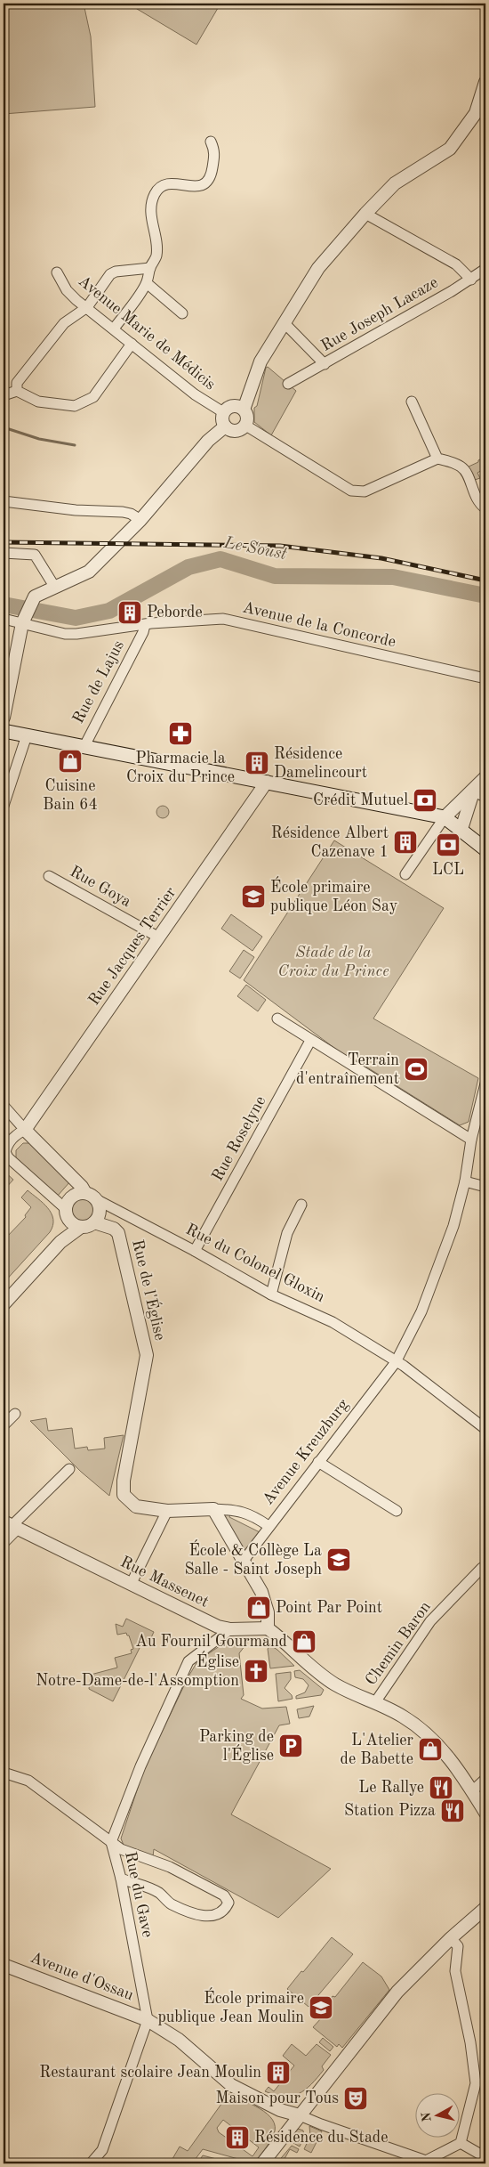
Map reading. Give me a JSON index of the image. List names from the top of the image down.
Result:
{
  "streets": {
    "street": [
      "Rue Joseph Lacaze",
      "Avenue Marie de Médicis",
      "Avenue de la Concorde",
      "Rue de Lajus",
      "Rue Goya",
      "Rue Jacques Terrier",
      "Rue Roselyne",
      "Rue du Colonel Gloxin",
      "Rue de l'Église",
      "Avenue Kreuzburg",
      "Rue Massenet",
      "Chemin Baron",
      "Rue du Gave",
      "Avenue d'Ossau"
    ]
  },
  "crossings": [
    ["Avenue de la Concorde", "Rue de Lajus"],
    ["Rue Goya", "Rue Jacques Terrier"],
    ["Rue Jacques Terrier", "Rue du Colonel Gloxin"],
    ["Rue Roselyne", "Rue du Colonel Gloxin"],
    ["Rue du Colonel Gloxin", "Rue de l'Église"],
    ["Rue du Colonel Gloxin", "Avenue Kreuzburg"],
    ["Rue Massenet", "Rue du Gave"],
    ["Rue du Gave", "Avenue d'Ossau"]
  ],
  "water": ["Le Soust"],
  "parks": ["Stade de la Croix du Prince"],
  "places": {
    "building": [
      "Peborde",
      "Résidence Damelincourt",
      "Résidence Albert Cazenave 1",
      "Restaurant scolaire Jean Moulin",
      "Résidence du Stade"
    ],
    "pharmacy": ["Pharmacie la Croix du Prince"],
    "shop": [
      "Cuisine Bain 64",
      "Point Par Point",
      "Au Fournil Gourmand",
      "L'Atelier de Babette"
    ],
    "bank": ["Crédit Mutuel", "LCL"],
    "school or university": ["École primaire publique Léon Say", "École & Collège La Salle - Saint Joseph", "École primaire publique Jean Moulin"],
    "sports": ["Terrain d'entraînement"],
    "church": ["Église Notre-Dame-de-l'Assomption"],
    "parking": ["Parking de l'Église"],
    "restaurant": ["Le Rallye", "Station Pizza"],
    "theatre": ["Maison pour Tous"]
  },
  "north": "left"
}
